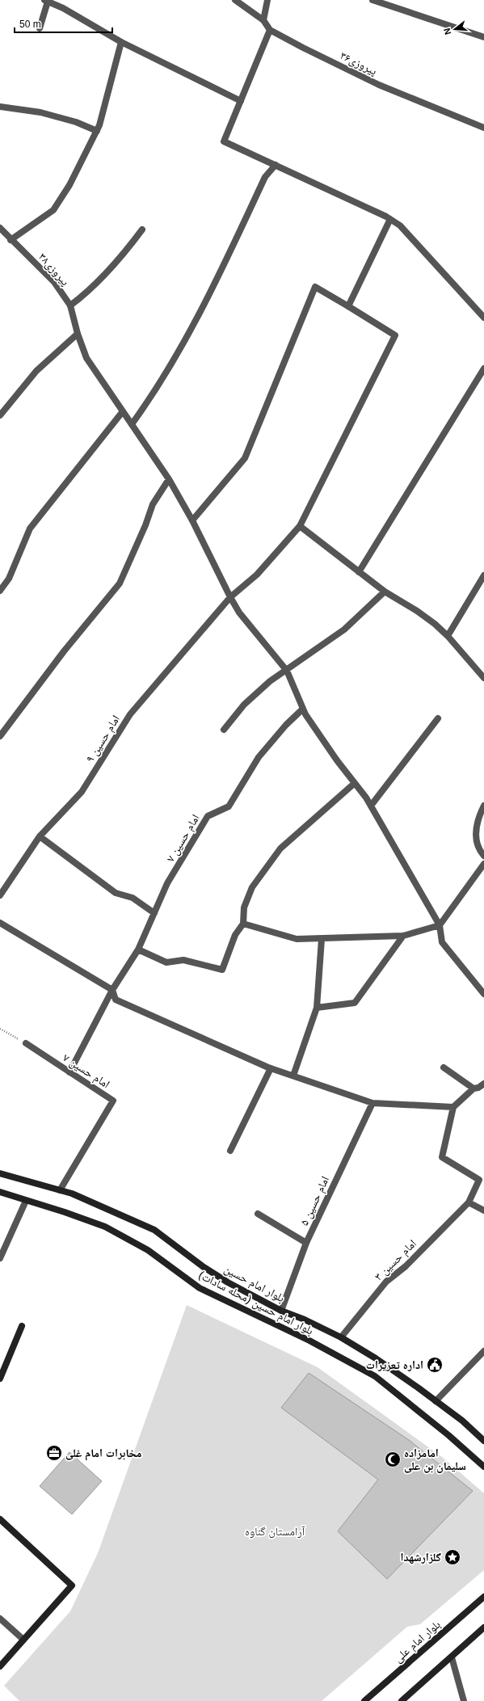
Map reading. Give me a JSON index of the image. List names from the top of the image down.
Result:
{
  "streets": {
    "street": [
      "پیروزی۳۶",
      "پیروزی۳۸",
      "امام حسین ۹",
      "امام حسین ۷",
      "امام حسین ۵",
      "امام حسین ۳",
      "بلوار امام حسین",
      "بلوار امام حسین (محله سادات)",
      "بلوار امام علی"
    ]
  },
  "crossings": [
    ["پیروزی۳۸", "امام حسین ۹"],
    ["پیروزی۳۸", "امام حسین ۷"],
    ["امام حسین ۷", "بلوار امام حسین"],
    ["امام حسین ۵", "بلوار امام حسین"],
    ["امام حسین ۳", "بلوار امام حسین"]
  ],
  "parks": ["آرامستان گناوه"],
  "places": {
    "public building": ["اداره تعزیرات"],
    "office": ["مخابرات امام غلی"],
    "mosque": ["امامزاده سلیمان بن علی"],
    "place": ["گلزارشهدا"]
  },
  "scale_bar": "50 m",
  "north": "left"
}
